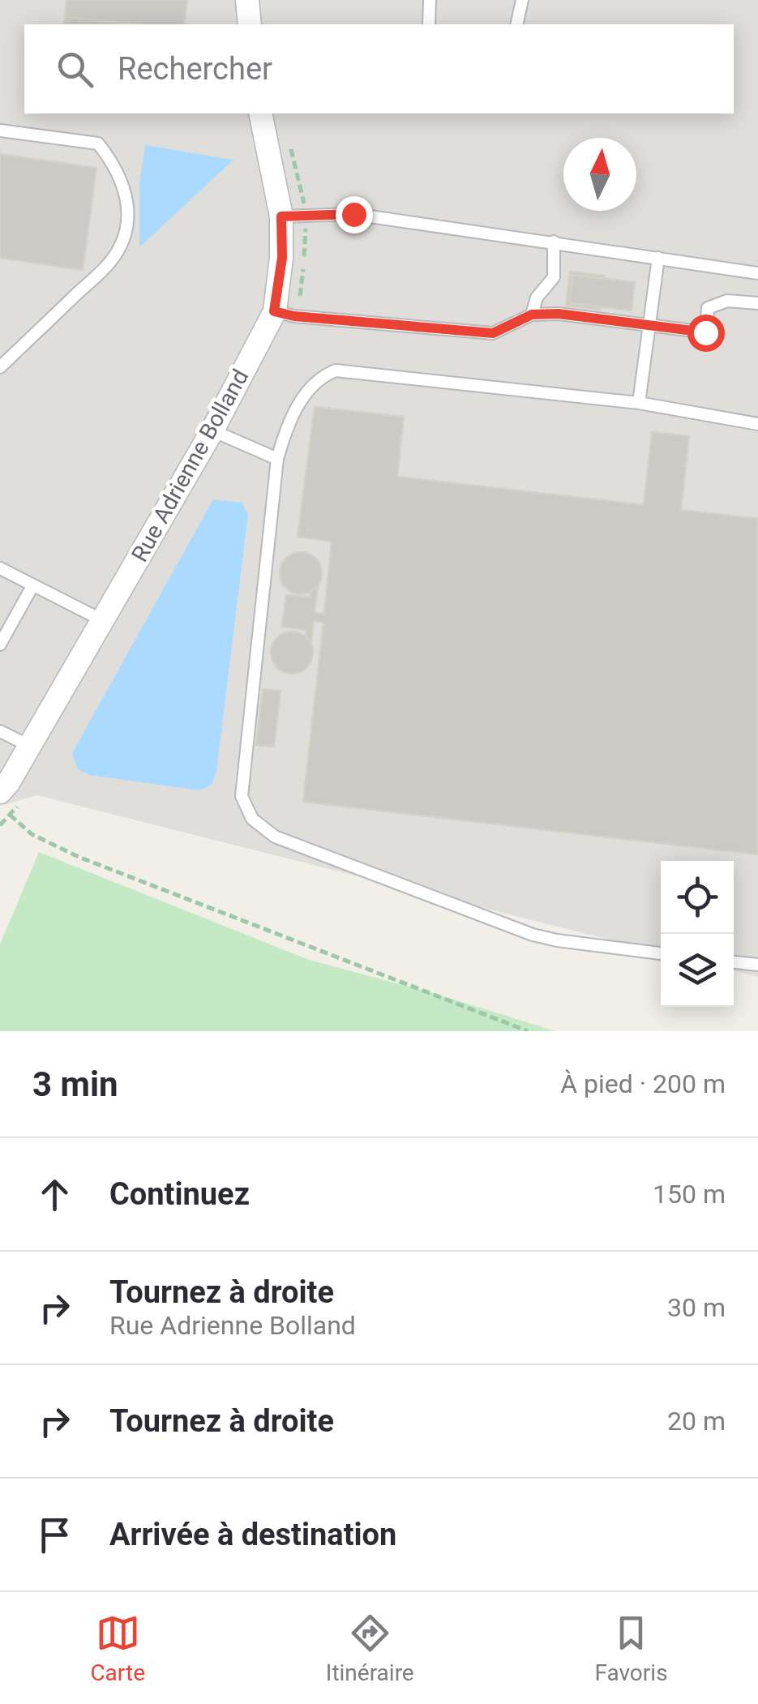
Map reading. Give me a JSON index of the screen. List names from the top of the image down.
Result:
{
  "streets": {
    "street": ["Rue Adrienne Bolland"]
  },
  "north": "top",
  "page": {
    "search": "Rechercher",
    "heading": ["3 min", "À pied · 200 m"],
    "list": [
      ["Continuez", "150 m"],
      ["Tournez à droite", "Rue Adrienne Bolland", "30 m"],
      ["Tournez à droite", "20 m"],
      "Arrivée à destination"
    ],
    "nav": ["Carte", "Itinéraire", "Favoris"]
  }
}
